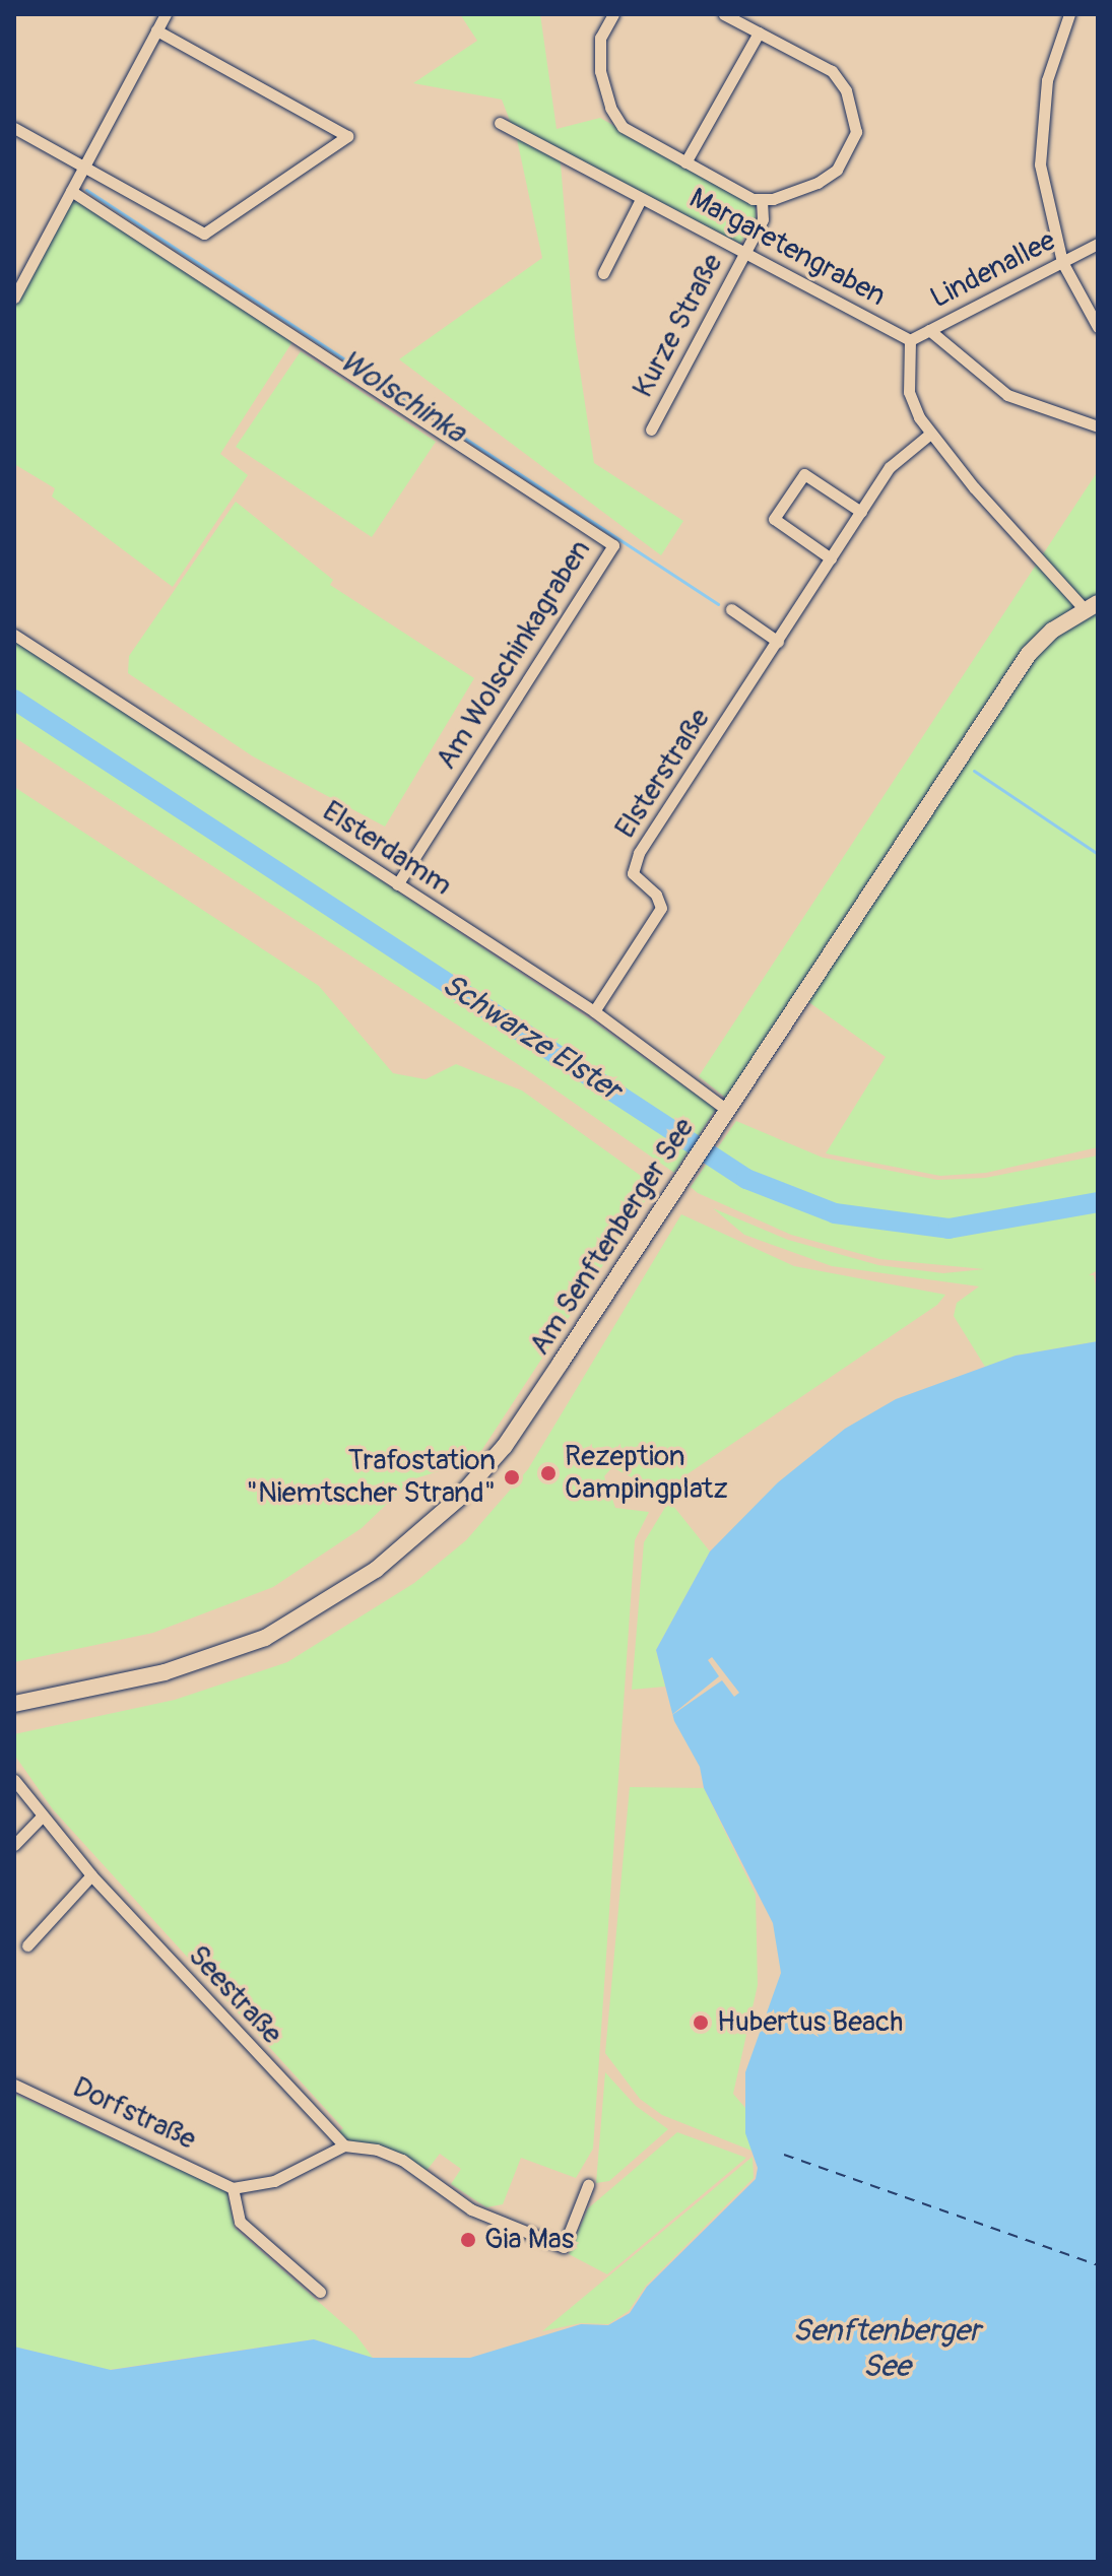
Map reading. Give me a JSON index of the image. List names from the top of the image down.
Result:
{
  "streets": {
    "street": [
      "Margaretengraben",
      "Lindenallee",
      "Kurze Straße",
      "Am Wolschinkagraben",
      "Elsterstraße",
      "Elsterdamm",
      "Am Senftenberger See",
      "Seestraße",
      "Dorfstraße"
    ]
  },
  "crossings": [
    ["Margaretengraben", "Lindenallee"],
    ["Margaretengraben", "Kurze Straße"],
    ["Am Wolschinkagraben", "Elsterdamm"],
    ["Elsterstraße", "Elsterdamm"],
    ["Elsterdamm", "Am Senftenberger See"]
  ],
  "water": ["Wolschinka", "Schwarze Elster", "Senftenberger See"],
  "places": [
    "Rezeption Campingplatz",
    "Trafostation \"Niemtscher Strand\"",
    "Hubertus Beach",
    "Gia Mas"
  ]
}
